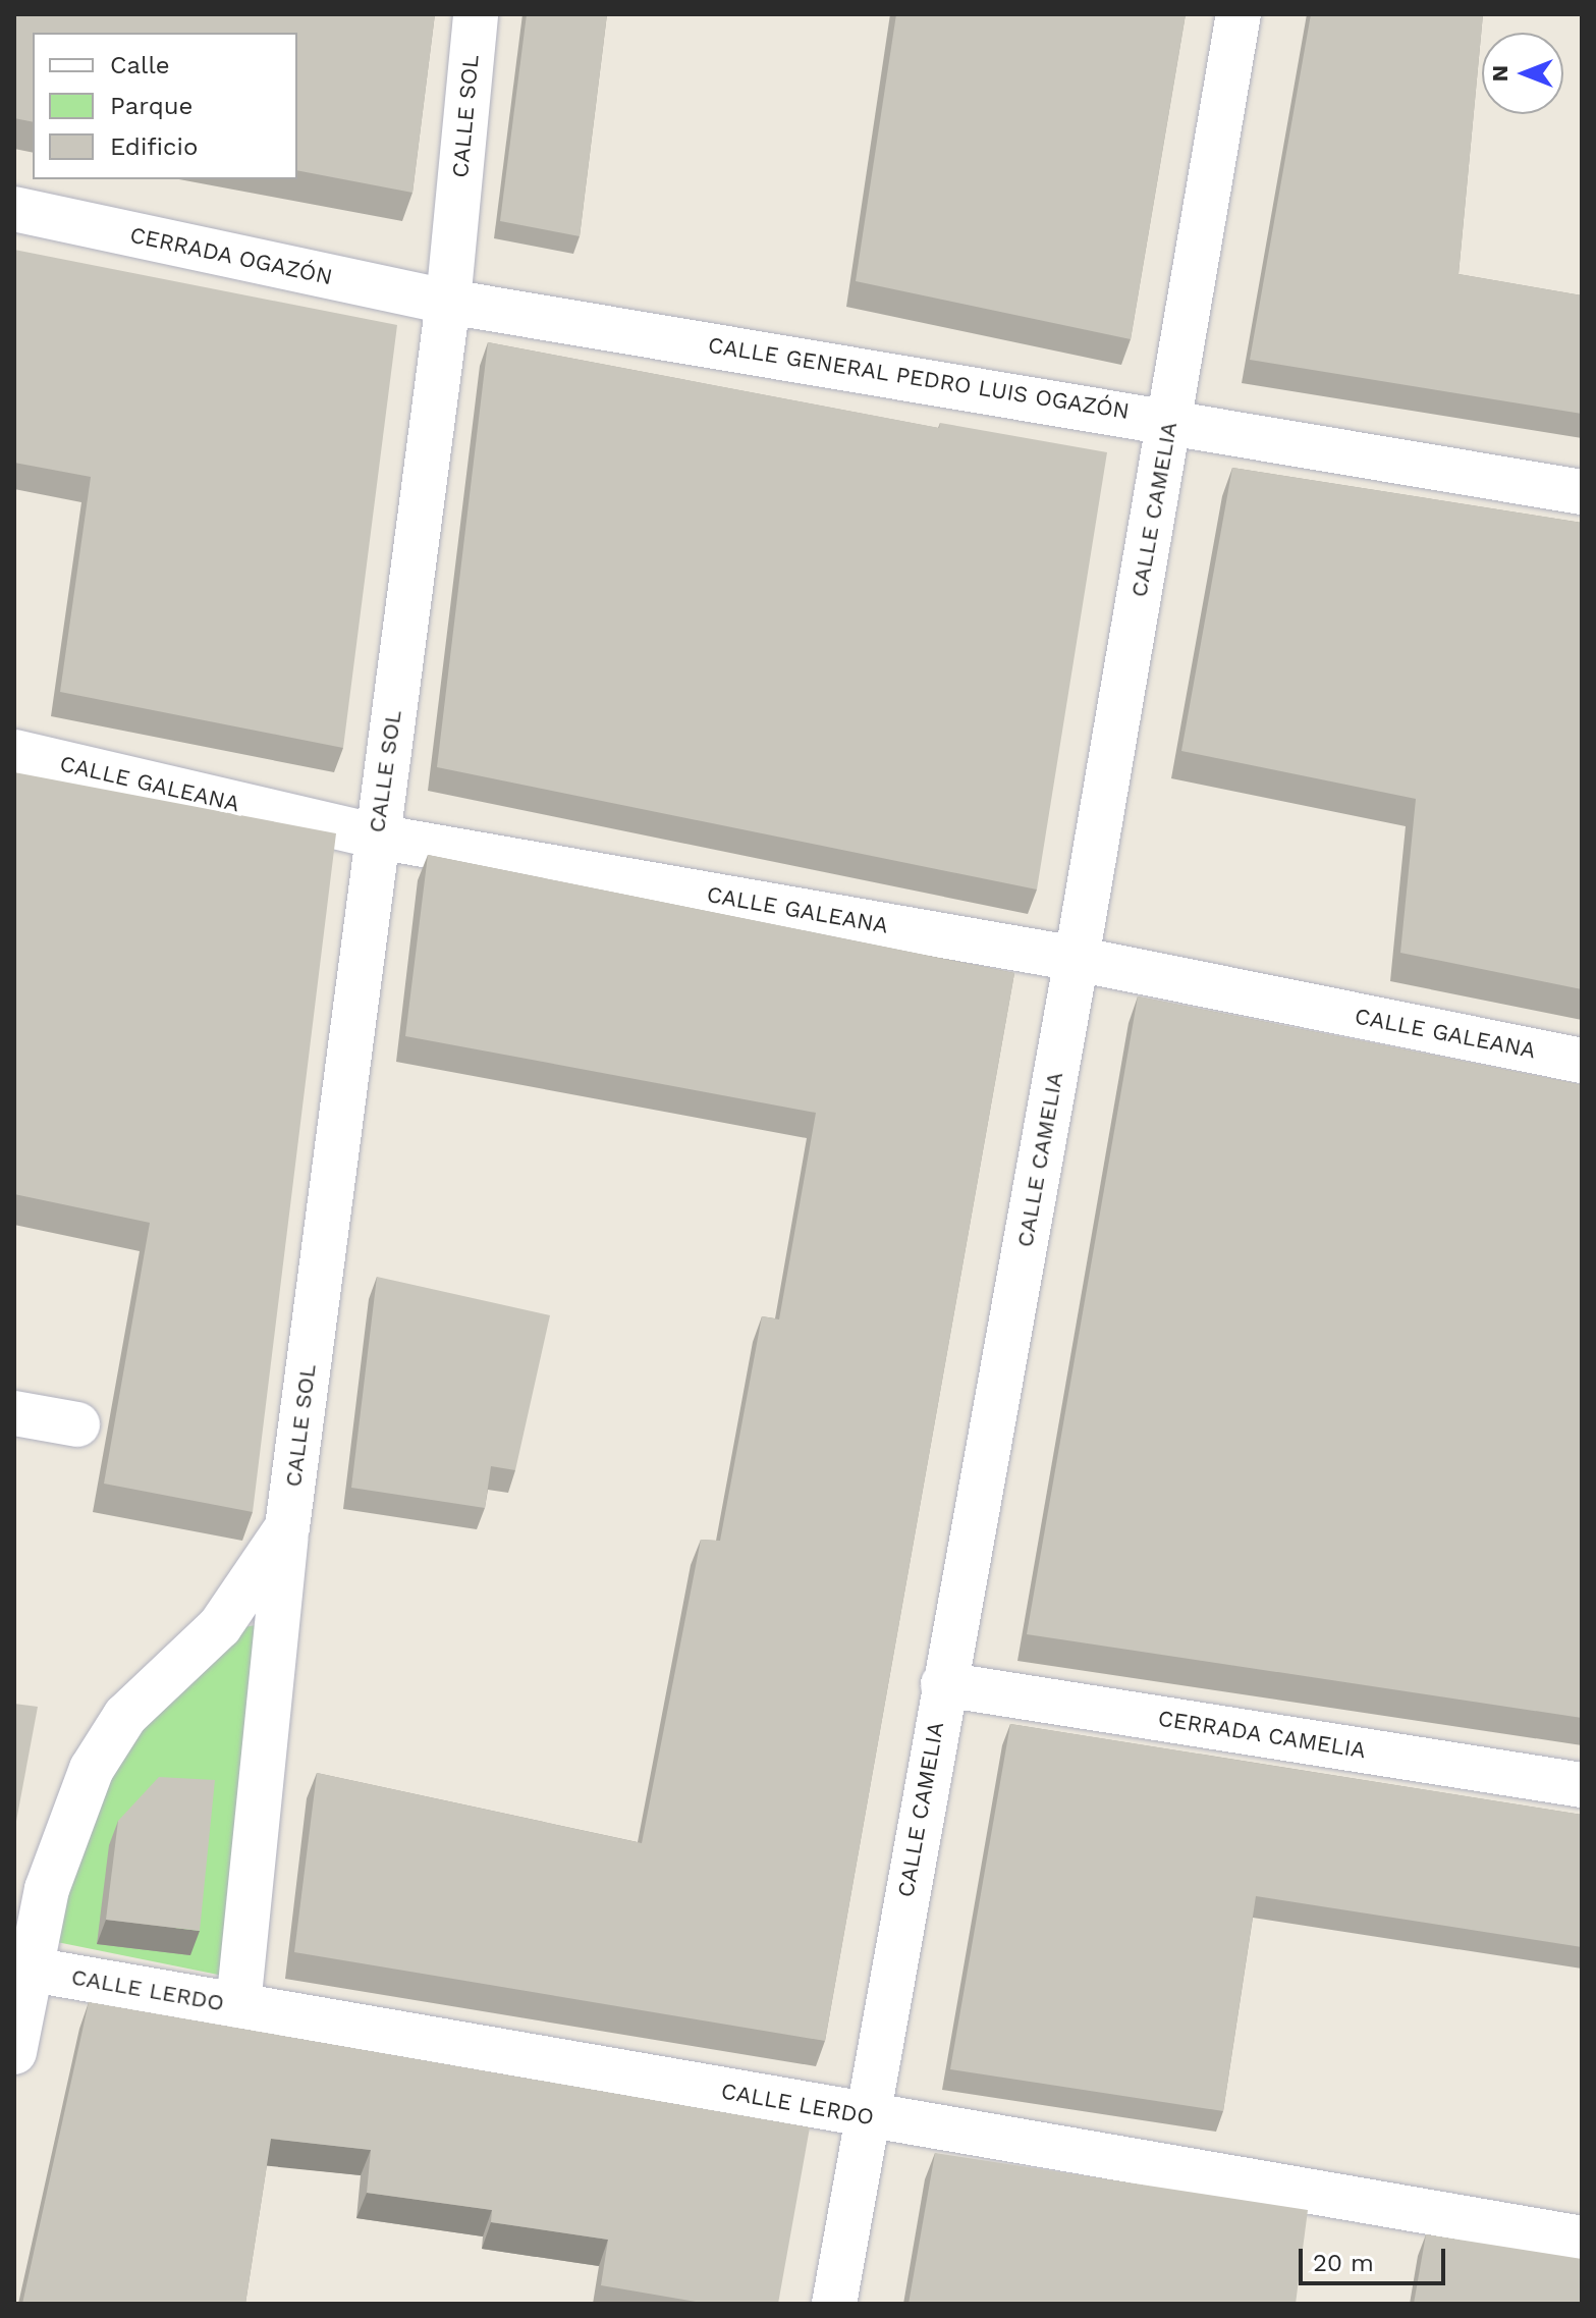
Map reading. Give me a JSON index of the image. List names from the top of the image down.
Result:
{
  "streets": {
    "street": [
      "CALLE SOL",
      "CERRADA OGAZÓN",
      "CALLE GENERAL PEDRO LUIS OGAZÓN",
      "CALLE CAMELIA",
      "CALLE GALEANA",
      "CERRADA CAMELIA",
      "CALLE LERDO"
    ]
  },
  "crossings": [
    ["CALLE SOL", "CERRADA OGAZÓN"],
    ["CALLE SOL", "CALLE GENERAL PEDRO LUIS OGAZÓN"],
    ["CALLE SOL", "CALLE GALEANA"],
    ["CALLE SOL", "CALLE LERDO"],
    ["CERRADA OGAZÓN", "CALLE GENERAL PEDRO LUIS OGAZÓN"],
    ["CALLE GENERAL PEDRO LUIS OGAZÓN", "CALLE CAMELIA"],
    ["CALLE CAMELIA", "CALLE GALEANA"],
    ["CALLE CAMELIA", "CERRADA CAMELIA"],
    ["CALLE CAMELIA", "CALLE LERDO"]
  ],
  "legend": ["Calle", "Parque", "Edificio"],
  "scale_bar": "20 m",
  "north": "left"
}
